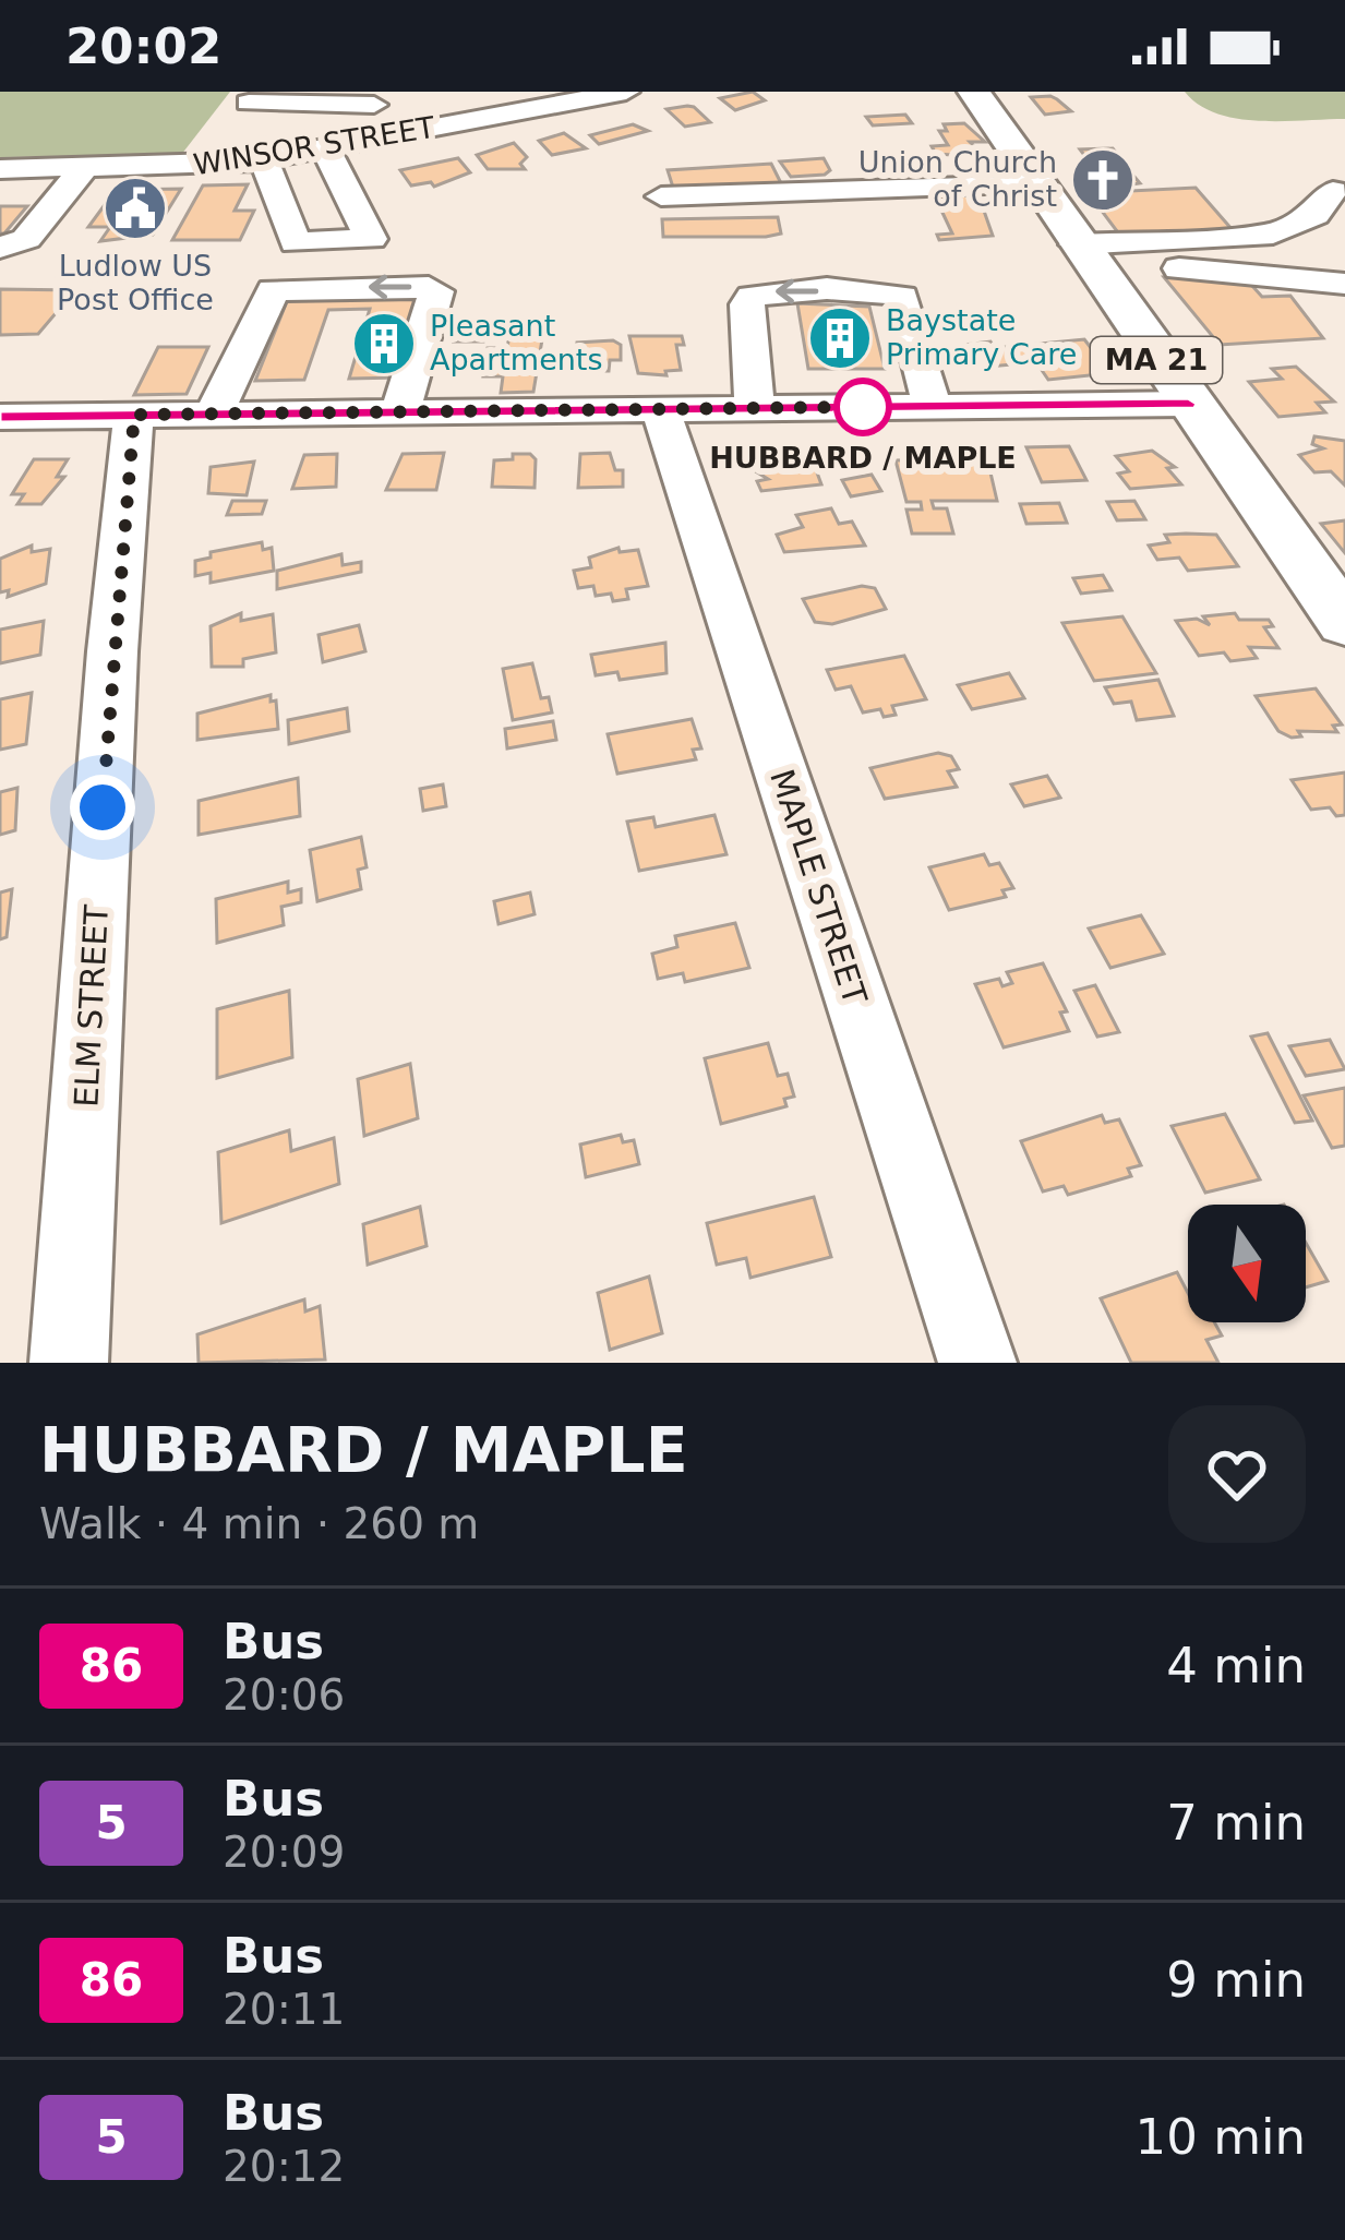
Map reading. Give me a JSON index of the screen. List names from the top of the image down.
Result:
{
  "streets": {
    "main road": ["MA 21"],
    "street": ["WINSOR STREET", "MAPLE STREET", "ELM STREET"]
  },
  "places": {
    "church": ["Union Church of Christ"],
    "public building": ["Ludlow US Post Office"],
    "building": ["Baystate Primary Care", "Pleasant Apartments"],
    "other": ["HUBBARD / MAPLE"]
  },
  "lines": ["bus line 86"],
  "north": "bottom",
  "page": {
    "status": "20:02",
    "heading": ["HUBBARD / MAPLE", "Walk · 4 min · 260 m"],
    "list": [
      {
        "mark": "86",
        "name": "Bus",
        "note": "20:06",
        "value": "4 min"
      },
      {
        "mark": "5",
        "name": "Bus",
        "note": "20:09",
        "value": "7 min"
      },
      {
        "mark": "86",
        "name": "Bus",
        "note": "20:11",
        "value": "9 min"
      },
      {
        "mark": "5",
        "name": "Bus",
        "note": "20:12",
        "value": "10 min"
      }
    ]
  }
}
